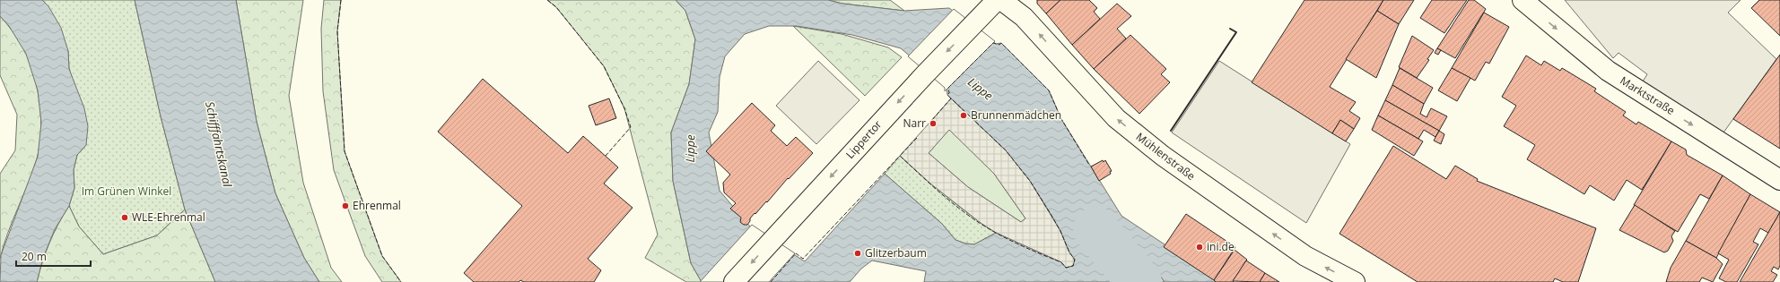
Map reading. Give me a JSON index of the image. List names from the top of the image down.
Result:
{
  "streets": {
    "street": ["Marktstraße", "Lippertor", "Mühlenstraße"]
  },
  "one_way": ["Marktstraße", "Lippertor", "Mühlenstraße"],
  "water": ["Lippe", "Schifffahrtskanal"],
  "parks": ["Im Grünen Winkel"],
  "places": [
    "Brunnenmädchen",
    "Narr",
    "Ehrenmal",
    "WLE-Ehrenmal",
    "ini.de",
    "Glitzerbaum"
  ],
  "scale_bar": "20 m"
}
